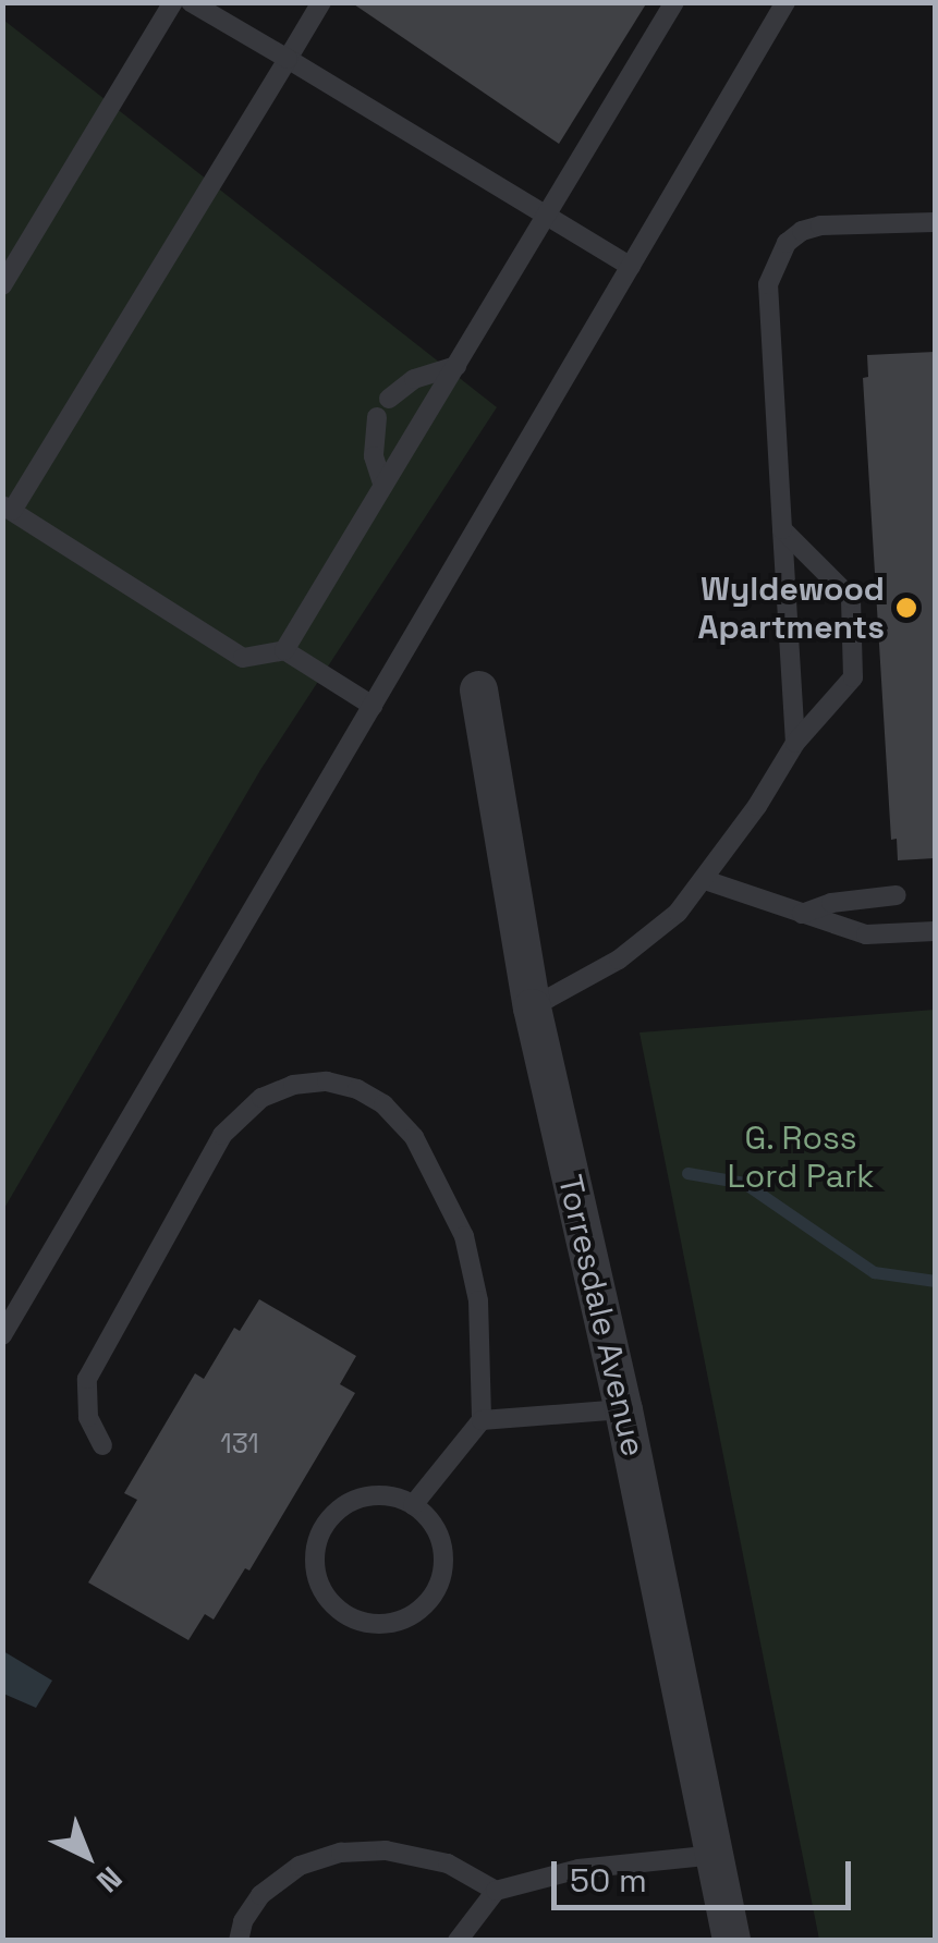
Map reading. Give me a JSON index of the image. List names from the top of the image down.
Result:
{
  "streets": {
    "street": ["Torresdale Avenue"]
  },
  "parks": ["G. Ross Lord Park"],
  "places": ["Wyldewood Apartments"],
  "house_numbers": ["131"],
  "scale_bar": "50 m",
  "north": "bottom right"
}
